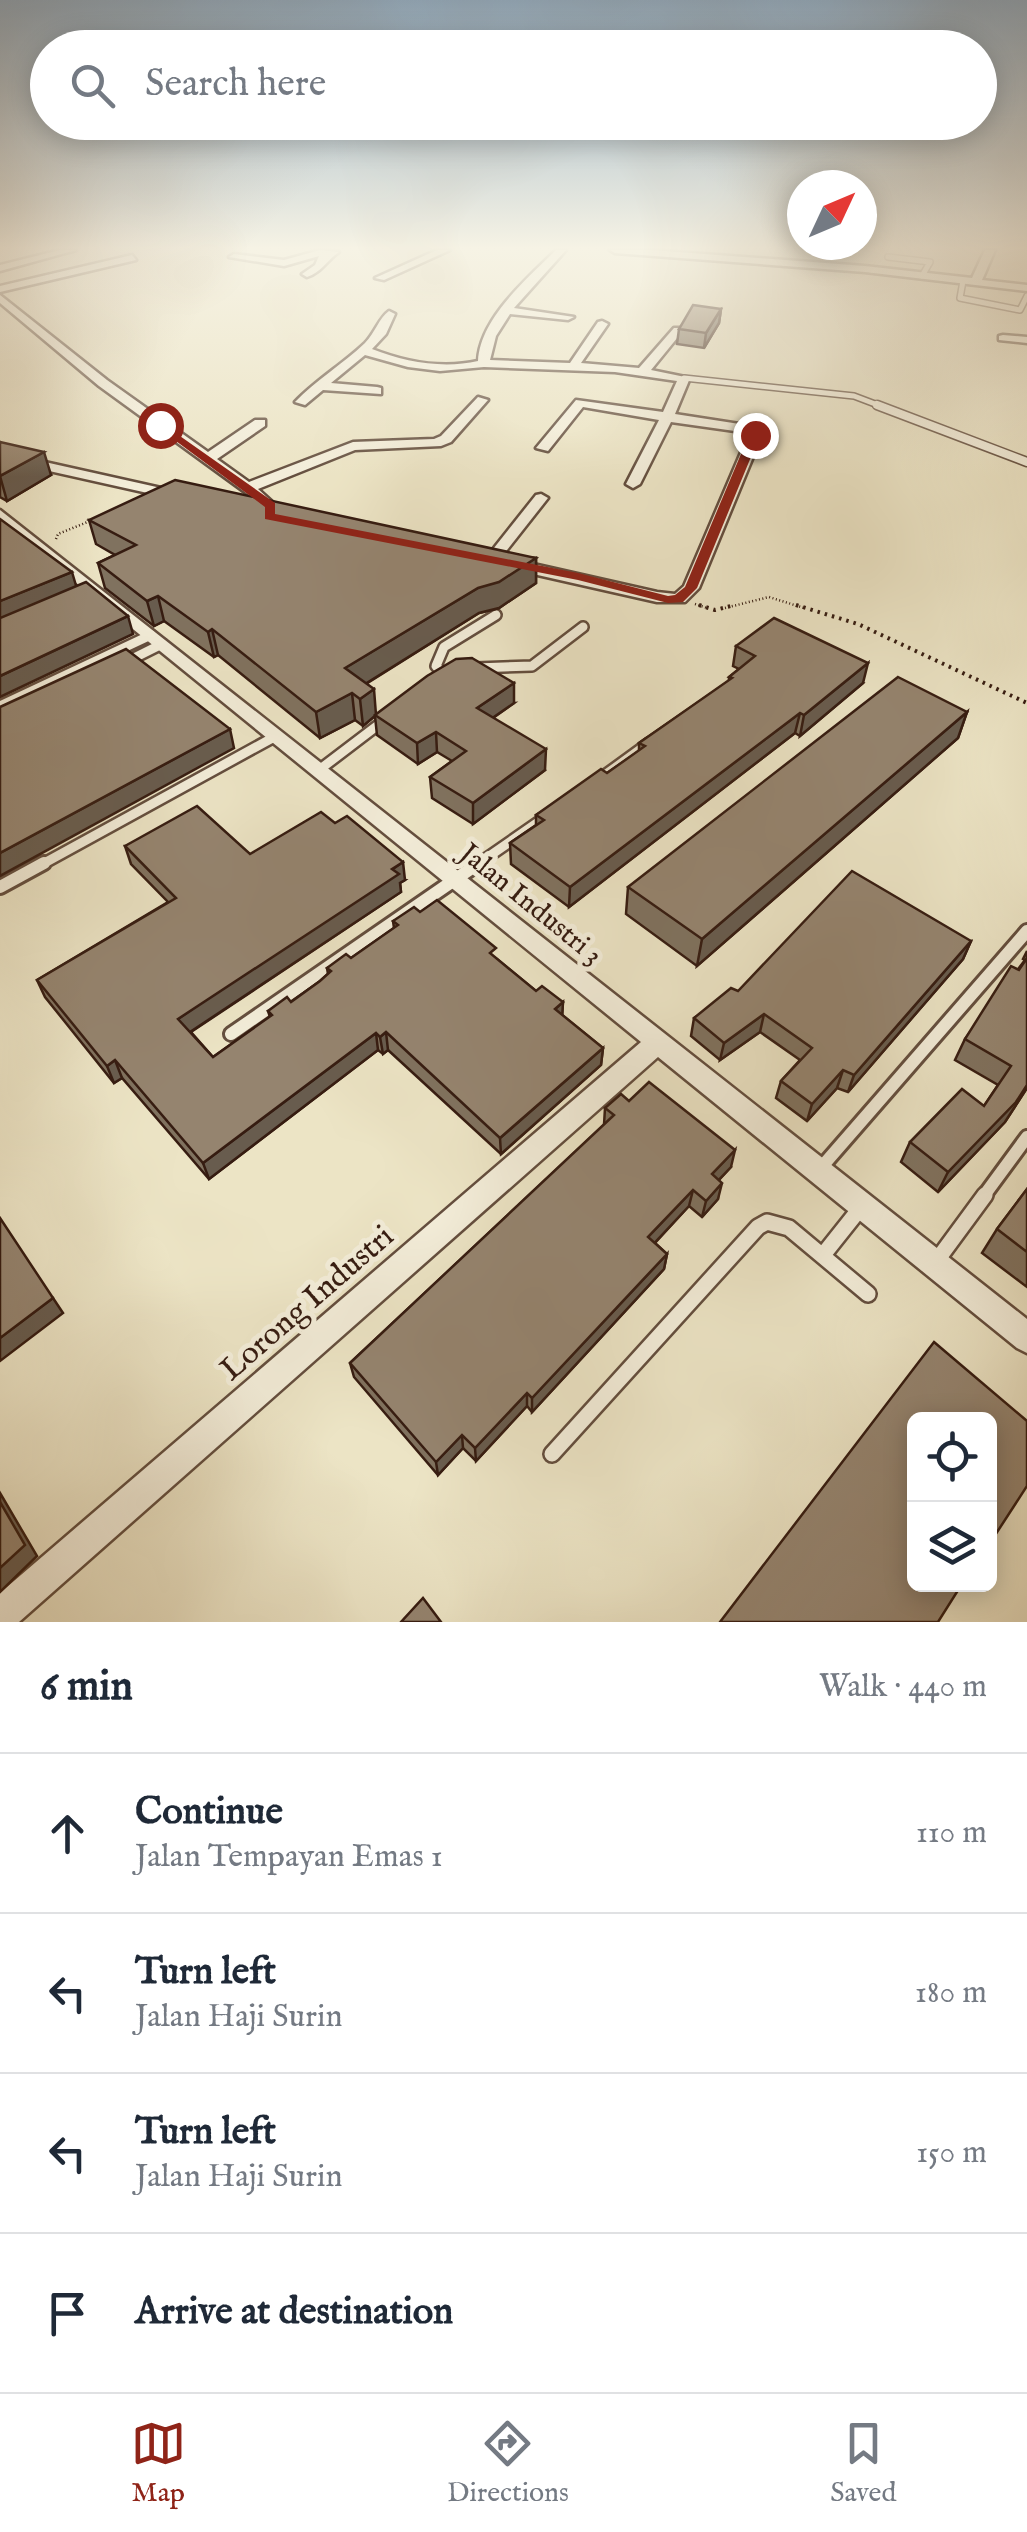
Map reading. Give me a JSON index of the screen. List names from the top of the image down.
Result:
{
  "streets": {
    "street": ["Jalan Industri 3", "Lorong Industri"]
  },
  "crossings": [
    ["Jalan Industri 3", "Lorong Industri"]
  ],
  "north": "top right",
  "page": {
    "search": "Search here",
    "heading": ["6 min", "Walk · 440 m"],
    "list": [
      ["Continue", "Jalan Tempayan Emas 1", "110 m"],
      ["Turn left", "Jalan Haji Surin", "180 m"],
      ["Turn left", "Jalan Haji Surin", "150 m"],
      "Arrive at destination"
    ],
    "nav": ["Map", "Directions", "Saved"]
  }
}
